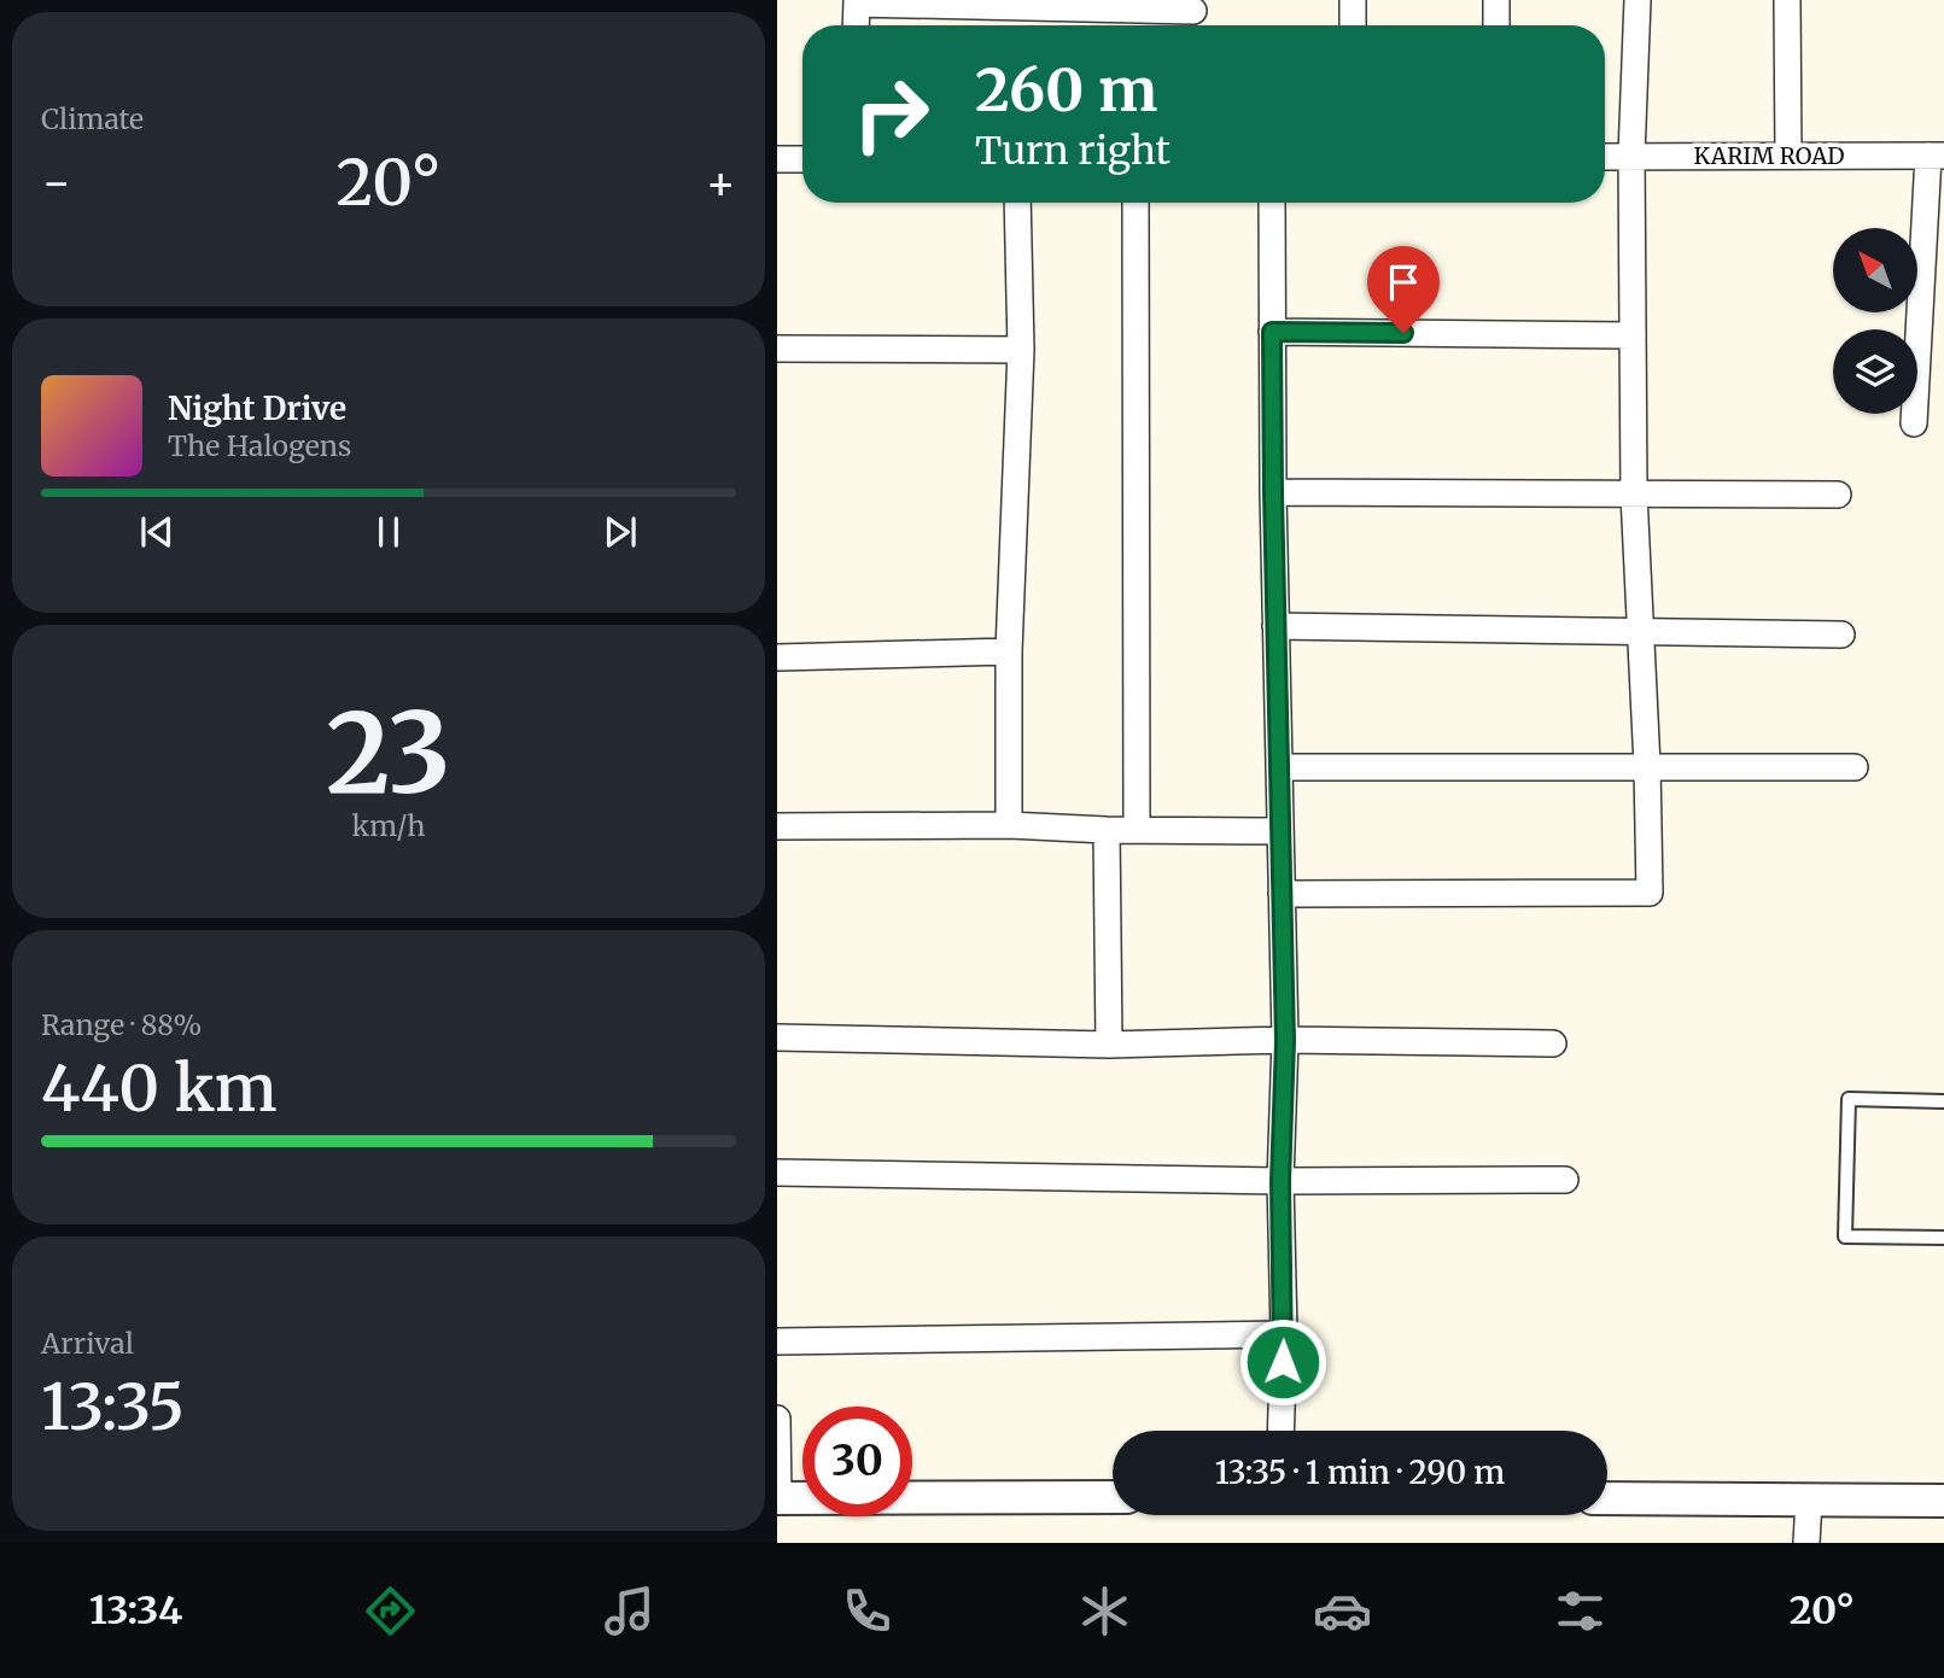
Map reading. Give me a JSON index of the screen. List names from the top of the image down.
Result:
{
  "streets": {
    "street": ["KARIM ROAD"]
  },
  "north": "top left",
  "page": {
    "tile": [
      "Climate",
      ["23", "km/h"],
      ["Range · 88%", "440 km"],
      ["Arrival", "13:35"]
    ],
    "turn": ["260 m", "Turn right"],
    "heat": ["−", "20°", "+"],
    "song": ["Night Drive", "The Halogens"],
    "limit": "30",
    "trip": "13:35 · 1 min · 290 m",
    "tabs": ["13:34", "20°"]
  }
}
